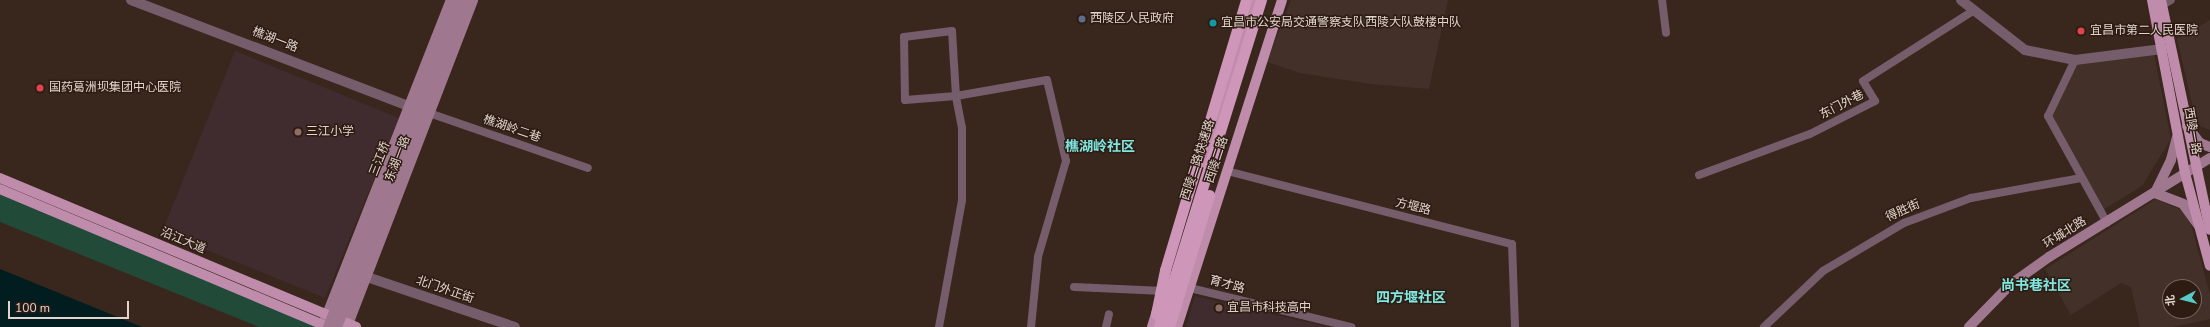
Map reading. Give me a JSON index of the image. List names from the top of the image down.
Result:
{
  "streets": {
    "highway": ["西陵二路快速路"],
    "main road": [
      "西陵一路",
      "三江桥",
      "东湖一路",
      "西陵二路",
      "环城北路",
      "沿江大道"
    ],
    "street": [
      "樵湖一路",
      "东门外巷",
      "樵湖岭二巷",
      "方堰路",
      "得胜街",
      "育才路",
      "北门外正街"
    ]
  },
  "crossings": [
    ["樵湖岭二巷", "东湖一路"],
    ["西陵一路", "环城北路"],
    ["三江桥", "沿江大道"],
    ["东湖一路", "沿江大道"],
    ["东湖一路", "北门外正街"],
    ["西陵二路", "方堰路"],
    ["西陵二路", "育才路"]
  ],
  "districts": ["樵湖岭社区", "尚书巷社区", "四方堰社区"],
  "places": [
    "西陵区人民政府",
    "宜昌市公安局交通警察支队西陵大队鼓楼中队",
    "宜昌市第二人民医院",
    "国药葛洲坝集团中心医院",
    "三江小学",
    "宜昌市科技高中"
  ],
  "scale_bar": "100 m",
  "north": "left"
}
